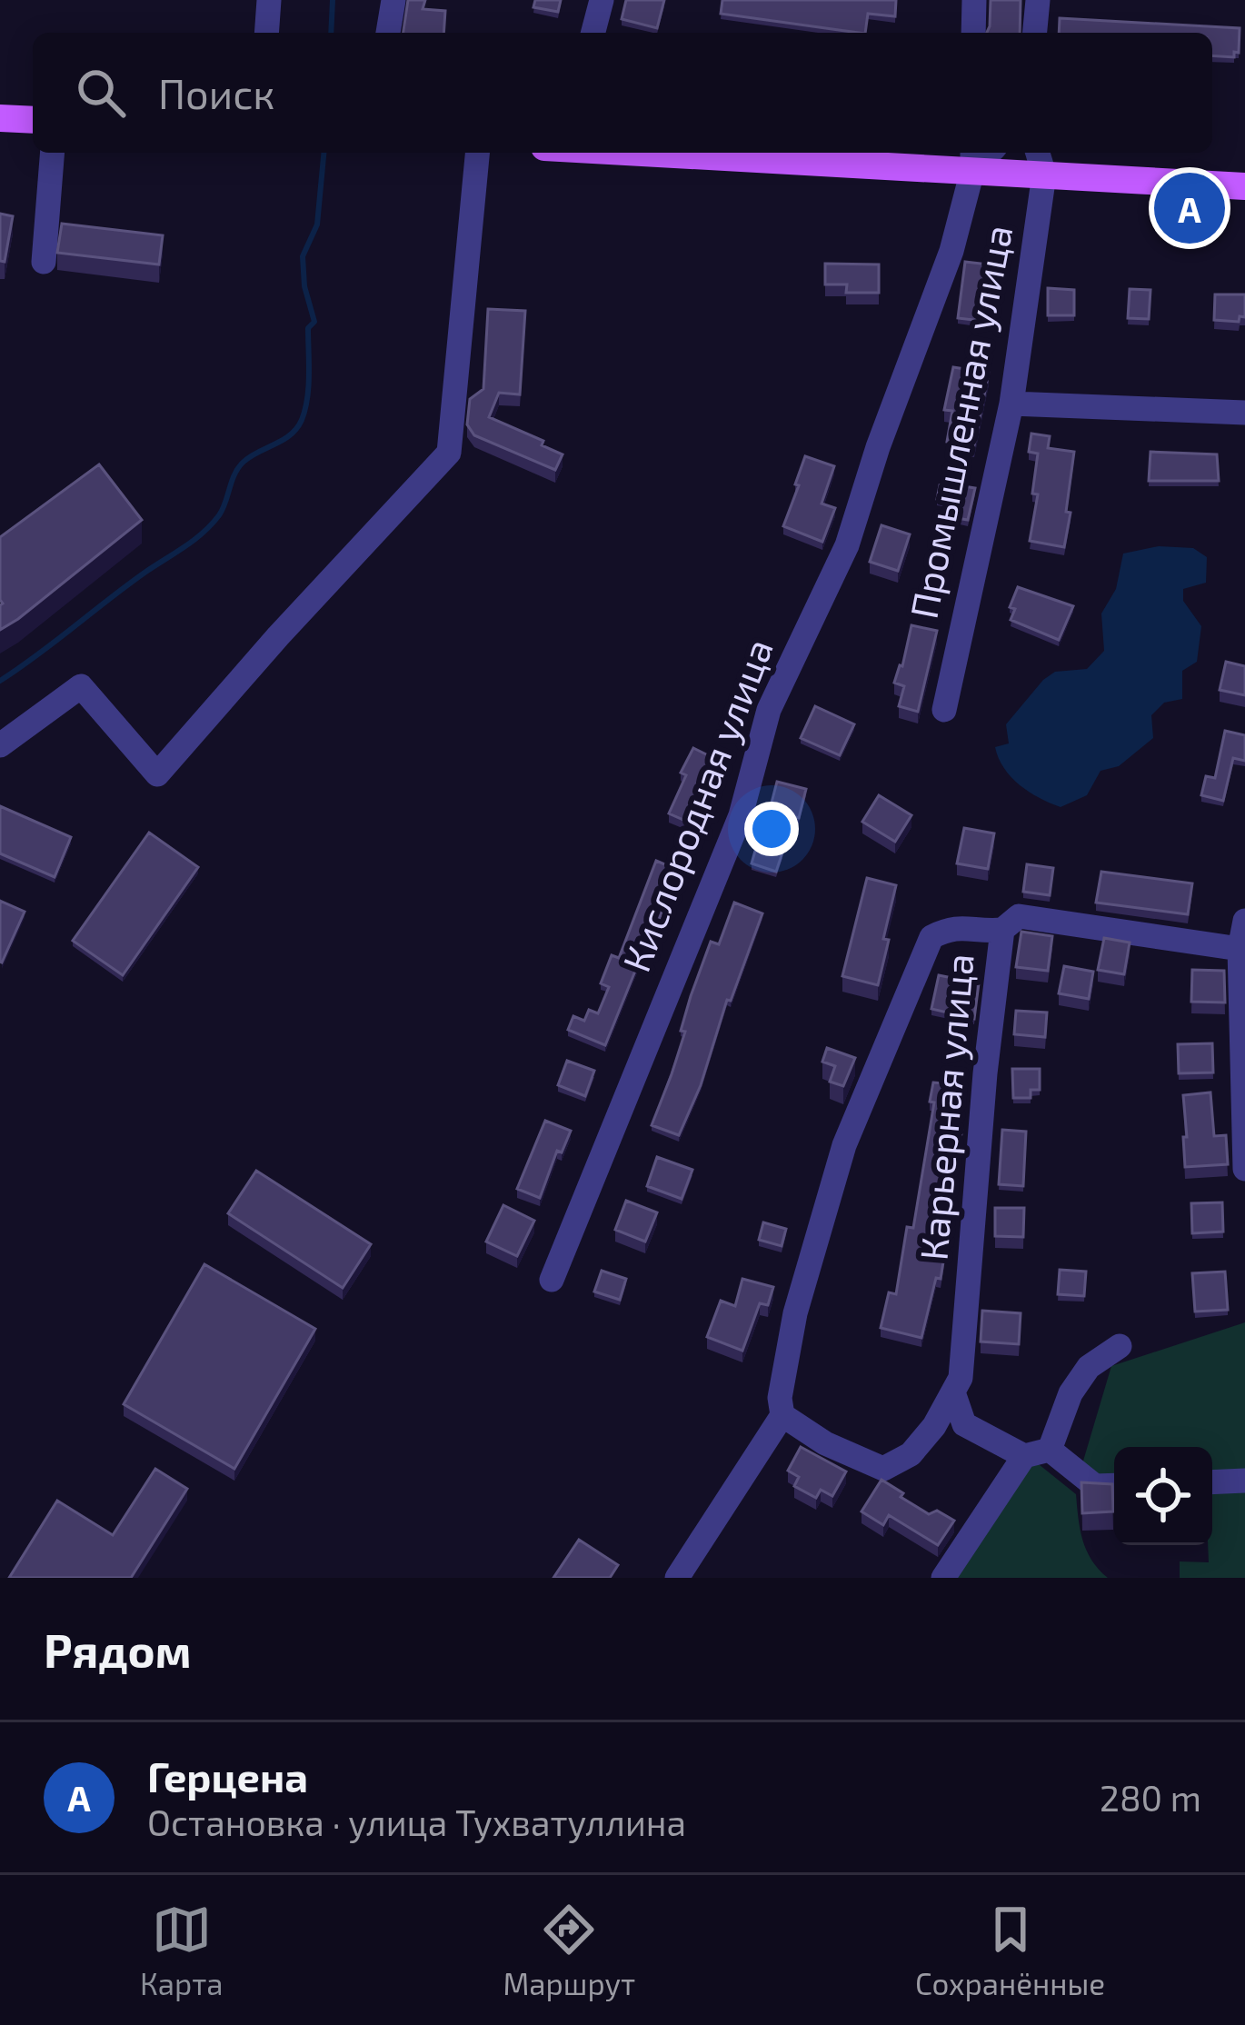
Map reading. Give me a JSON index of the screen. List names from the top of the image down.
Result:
{
  "streets": {
    "street": ["Промышленная улица", "Кислородная улица", "Карьерная улица"]
  },
  "page": {
    "search": "Поиск",
    "pins": "A",
    "heading": "Рядом",
    "list": [
      {
        "mark": "A",
        "name": "Герцена",
        "note": "Остановка · улица Тухватуллина",
        "value": "280 m"
      }
    ],
    "nav": ["Карта", "Маршрут", "Сохранённые"]
  }
}
